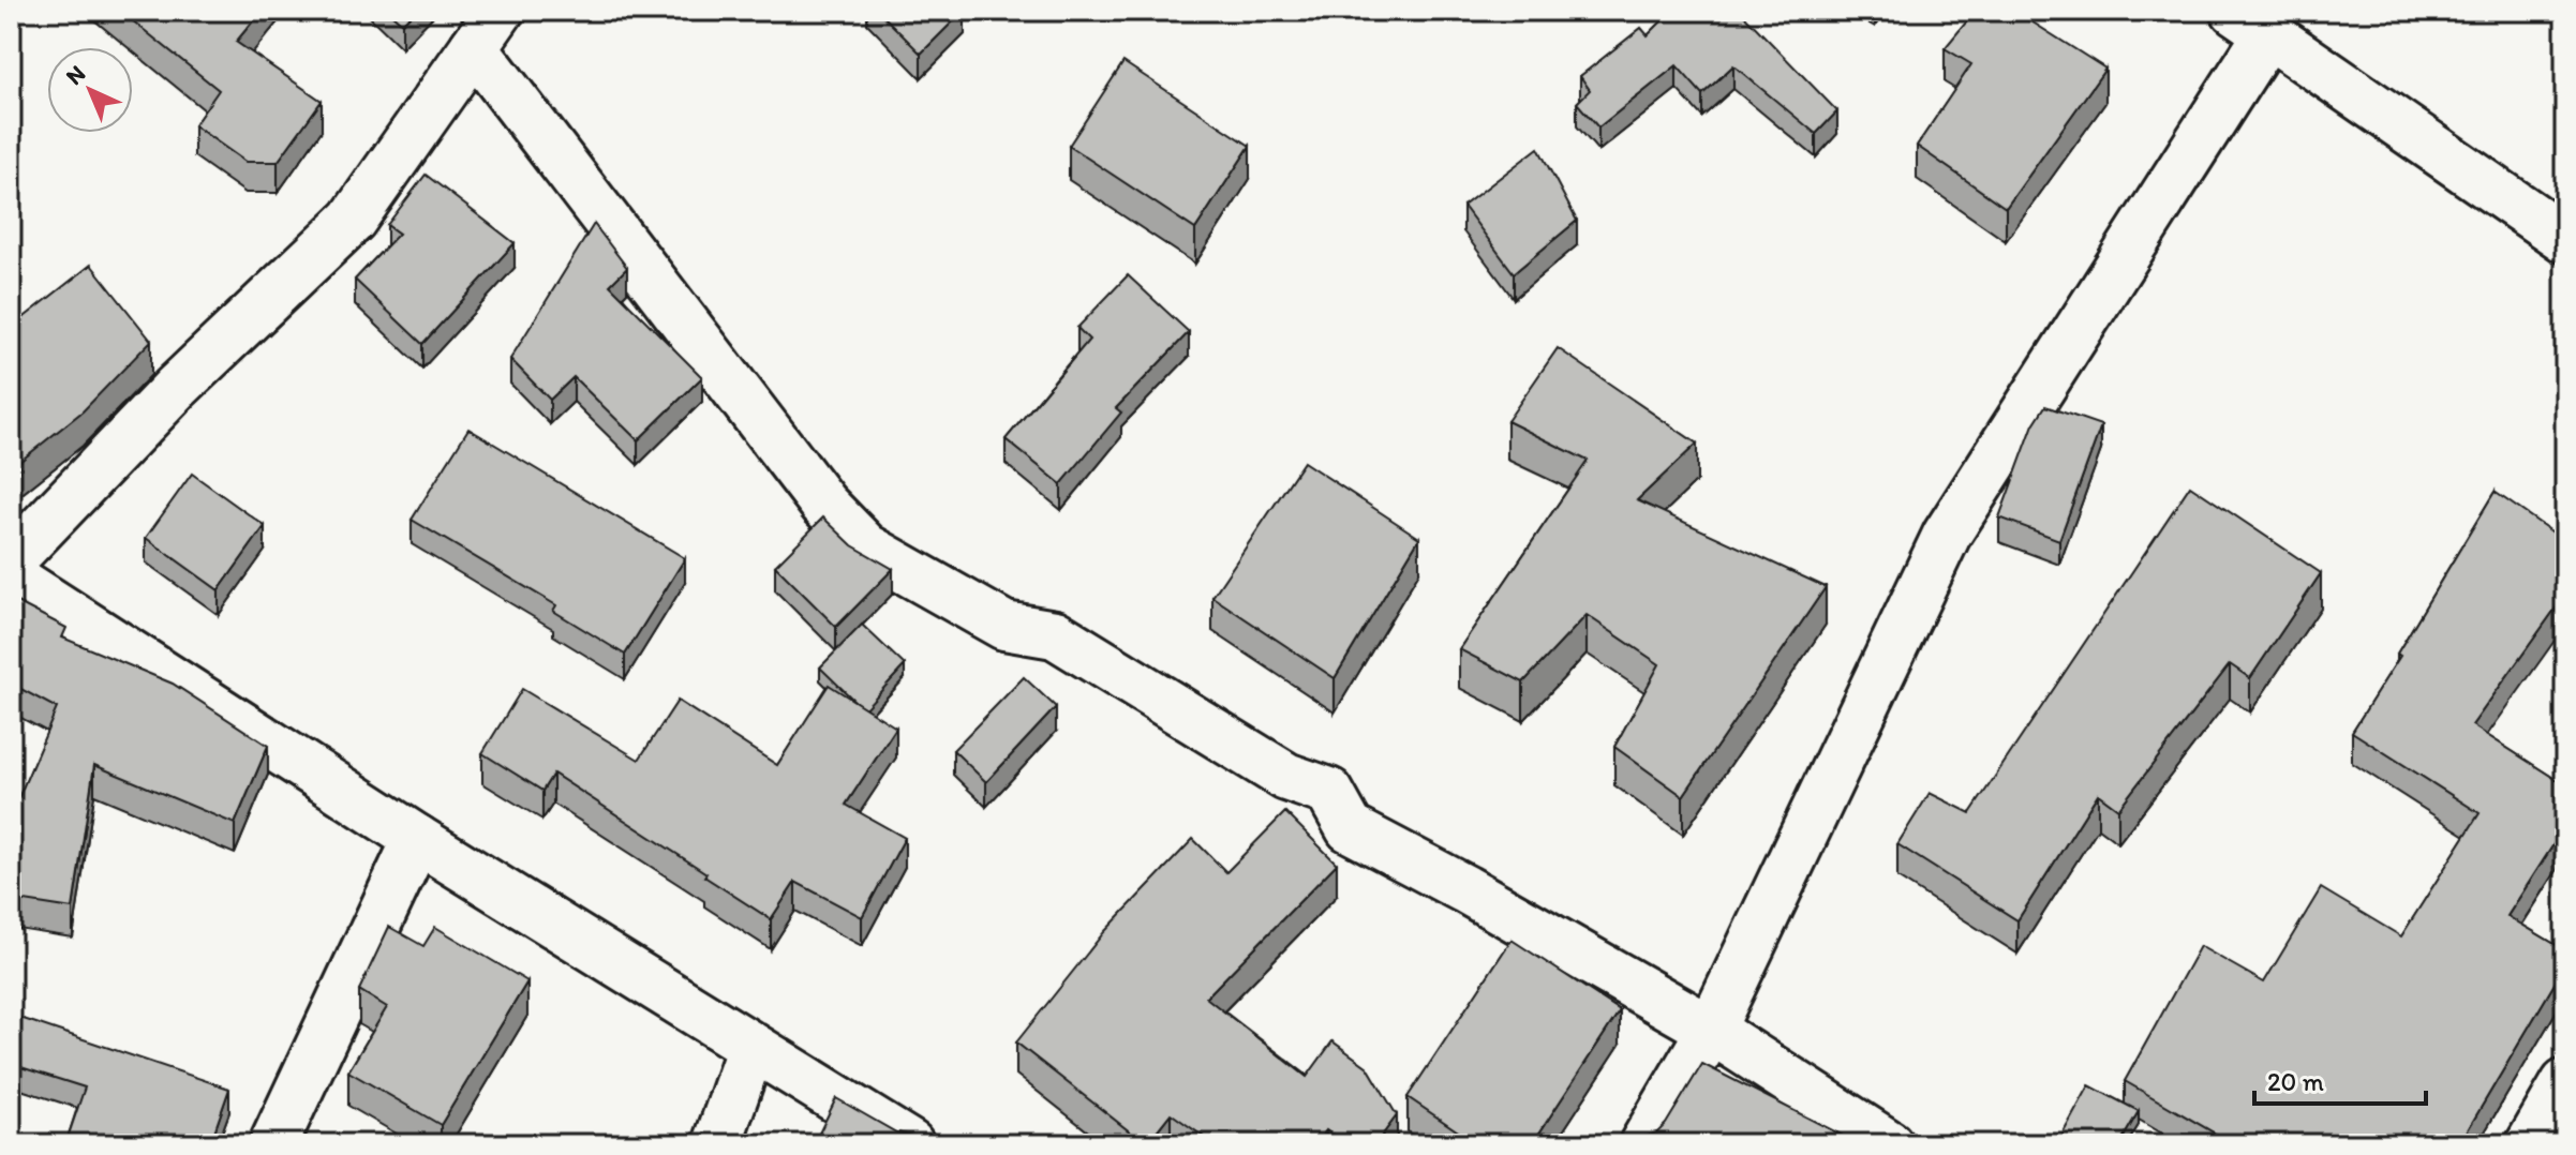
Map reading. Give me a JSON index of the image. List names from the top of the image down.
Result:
{
  "scale_bar": "20 m",
  "north": "top left"
}
